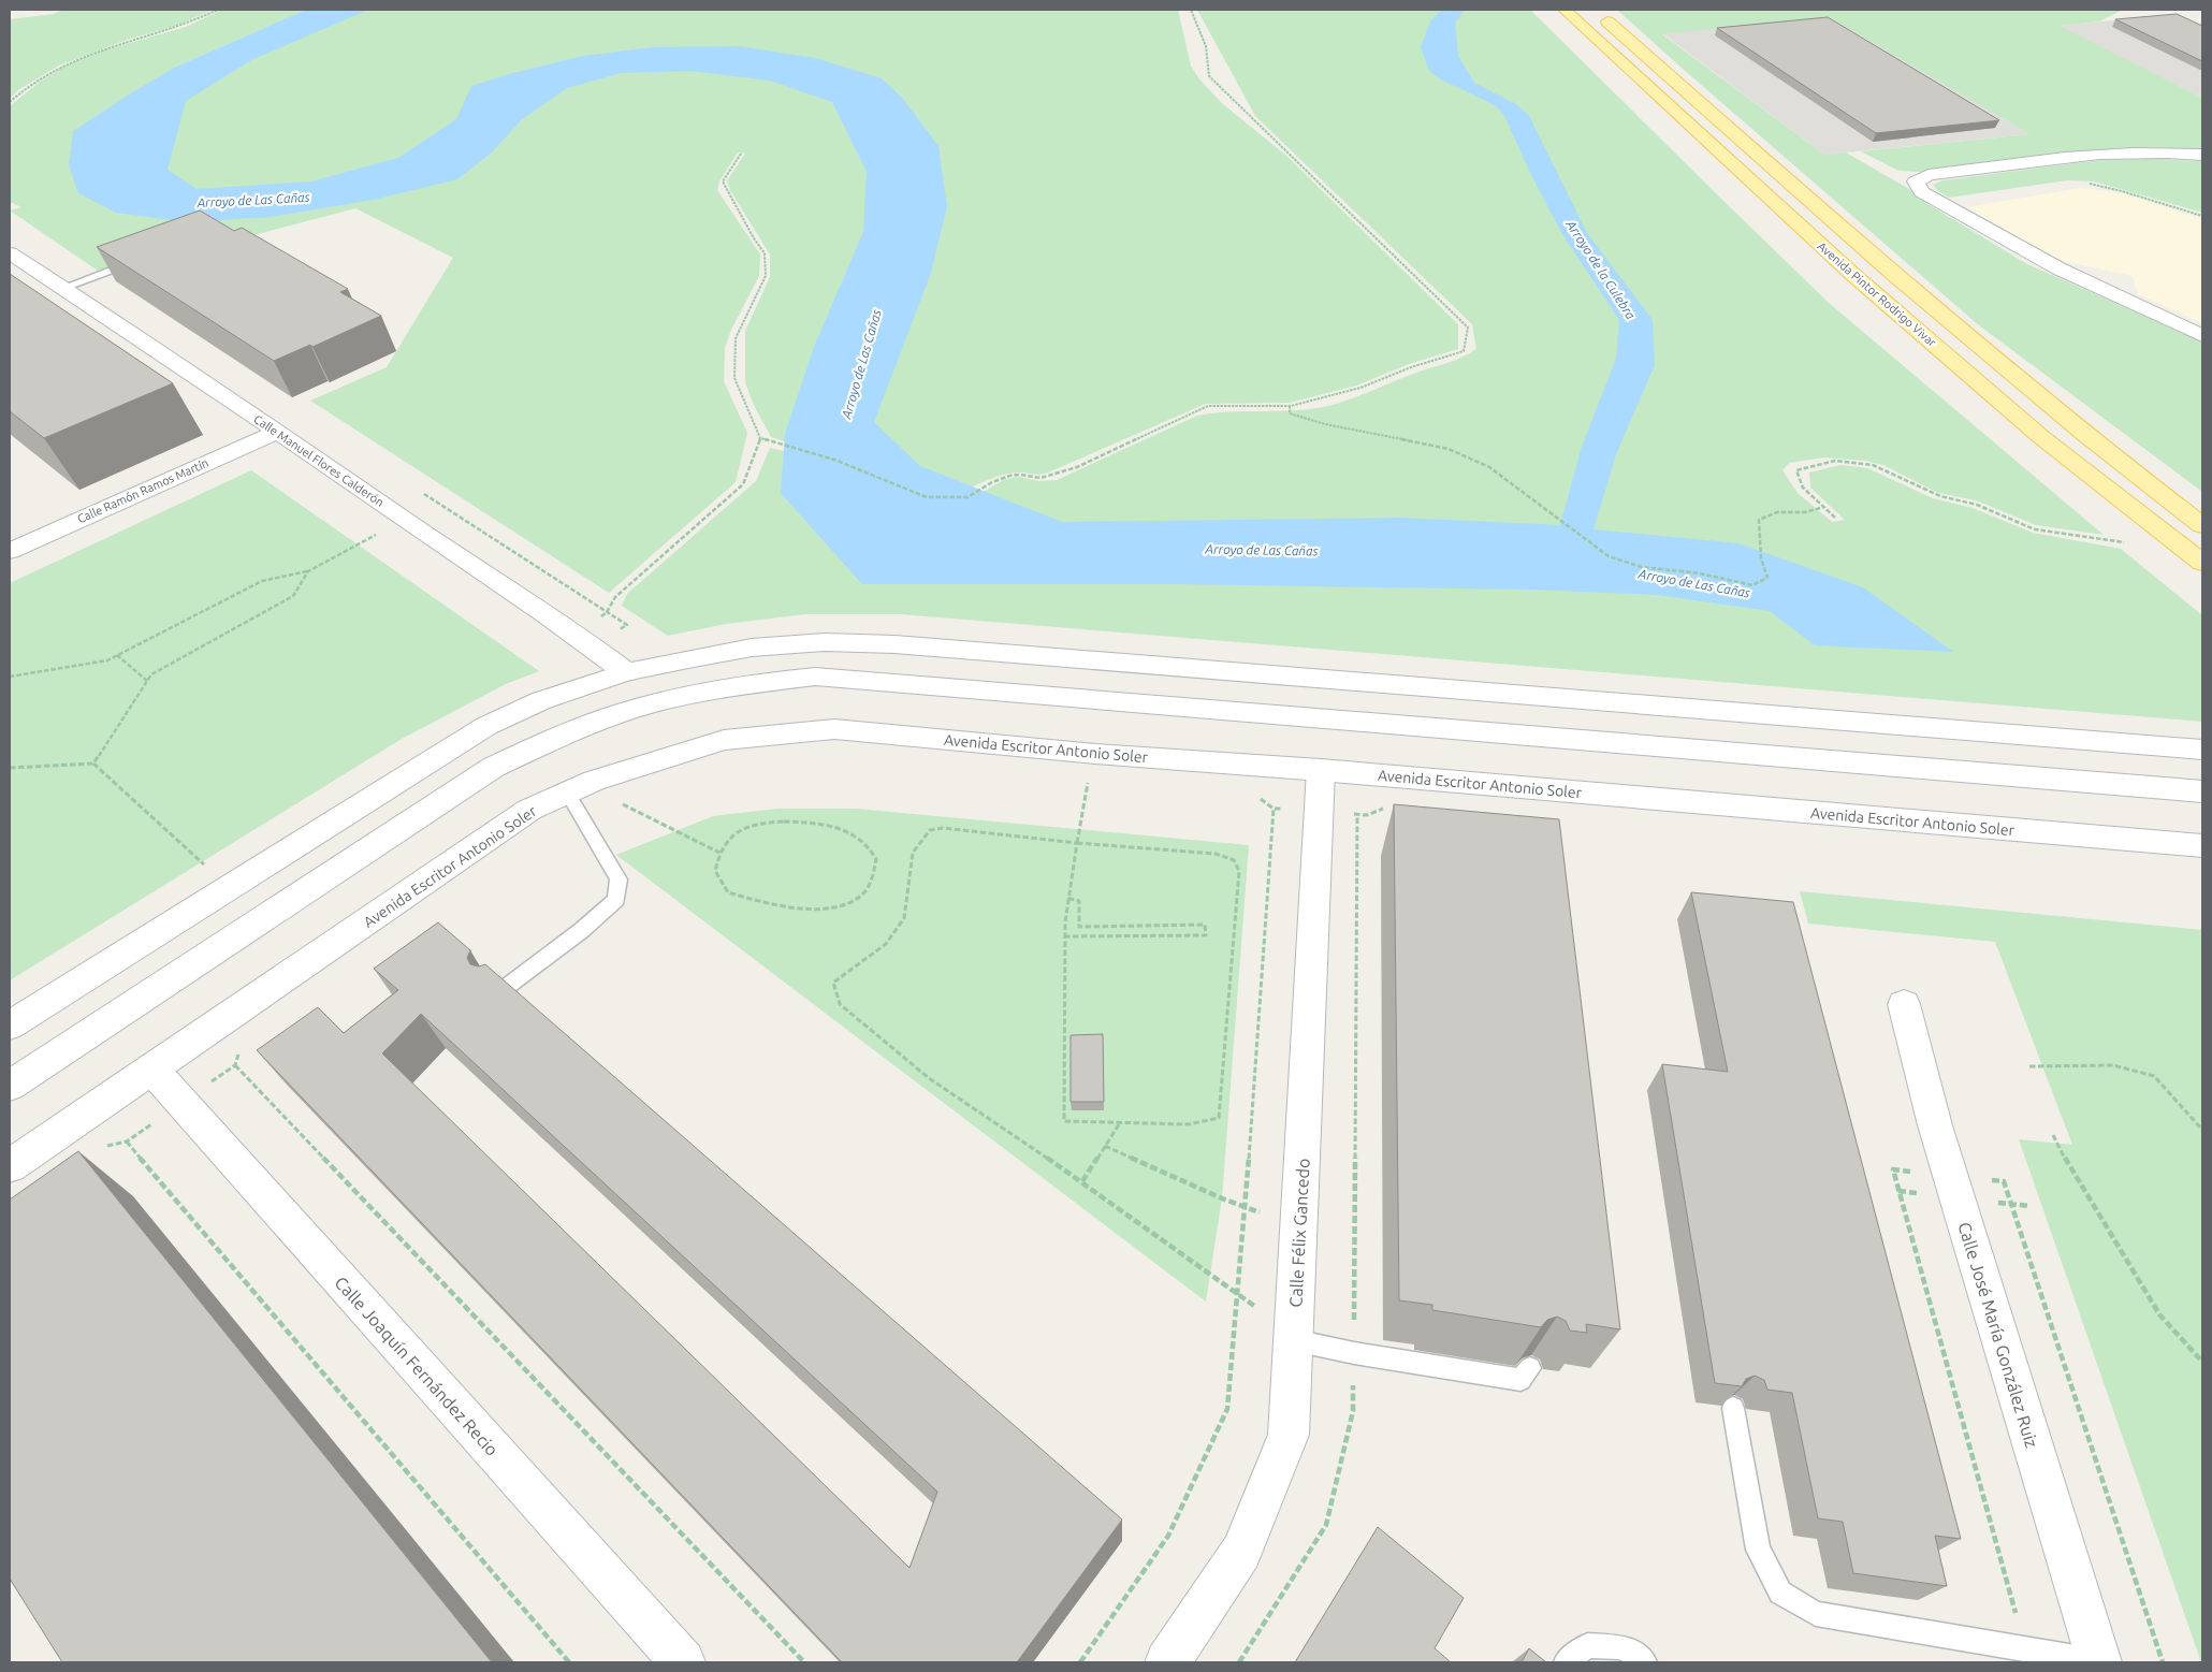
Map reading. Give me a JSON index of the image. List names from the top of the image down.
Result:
{
  "streets": {
    "main road": ["Avenida Pintor Rodrigo Vivar"],
    "street": [
      "Calle Manuel Flores Calderón",
      "Calle Ramón Ramos Martín",
      "Avenida Escritor Antonio Soler",
      "Calle Félix Gancedo",
      "Calle José María González Ruiz",
      "Calle Joaquín Fernández Recio"
    ]
  },
  "crossings": [
    ["Calle Manuel Flores Calderón", "Calle Ramón Ramos Martín"],
    ["Avenida Escritor Antonio Soler", "Calle Félix Gancedo"],
    ["Avenida Escritor Antonio Soler", "Calle Joaquín Fernández Recio"]
  ],
  "water": ["Arroyo de Las Cañas", "Arroyo de la Culebra"]
}
